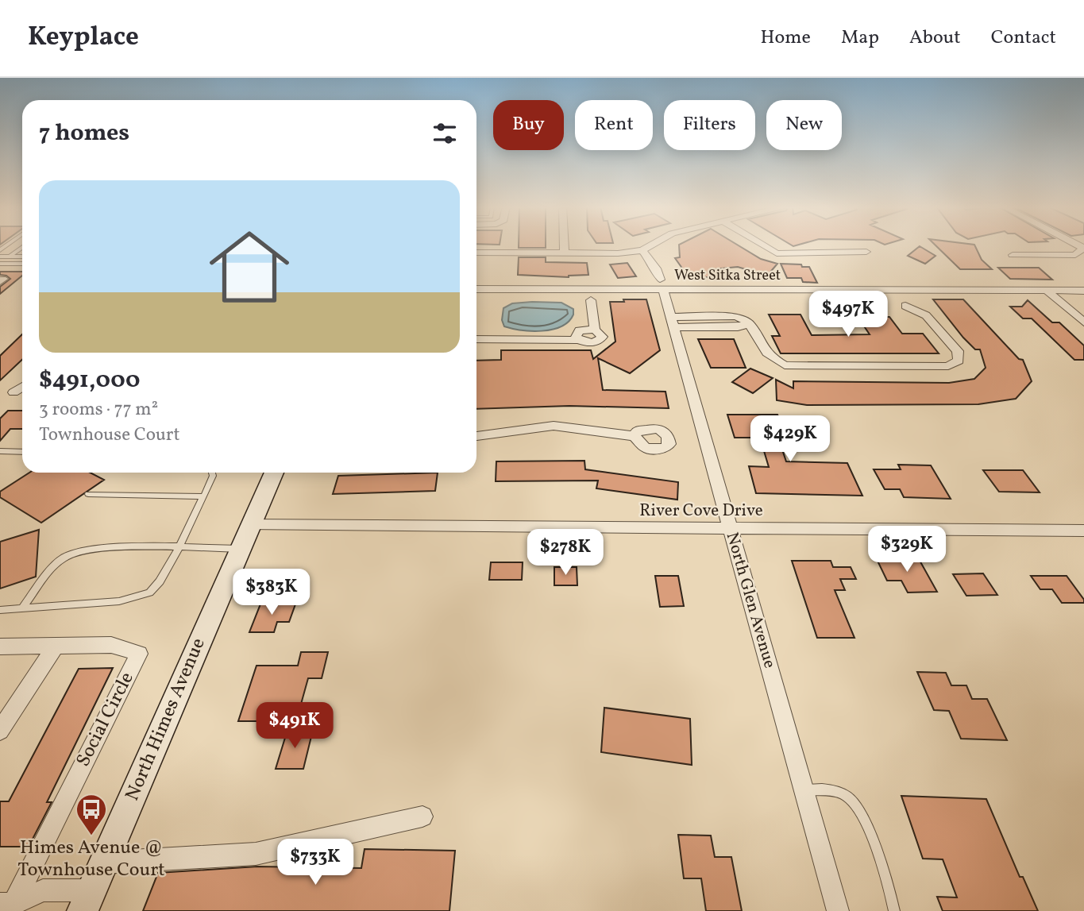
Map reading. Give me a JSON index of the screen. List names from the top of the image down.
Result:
{
  "streets": {
    "street": [
      "West Sitka Street",
      "River Cove Drive",
      "North Glen Avenue",
      "Social Circle",
      "North Himes Avenue"
    ]
  },
  "crossings": [
    ["West Sitka Street", "North Glen Avenue"],
    ["River Cove Drive", "North Glen Avenue"],
    ["River Cove Drive", "North Himes Avenue"]
  ],
  "places": {
    "bus stop": ["Himes Avenue @ Townhouse Court"]
  },
  "page": {
    "header": "Keyplace",
    "nav": [
      "Home",
      "Map",
      "About",
      "Contact"
    ],
    "chip": [
      "Buy",
      "Rent",
      "Filters",
      "New"
    ],
    "heading": "7 homes",
    "list": [
      {
        "name": "$491,000",
        "note": "3 rooms · 77 m² · Townhouse Court"
      }
    ],
    "price": [
      "$497K",
      "$429K",
      "$329K",
      "$278K",
      "$383K",
      "$491K",
      "$733K"
    ]
  }
}
